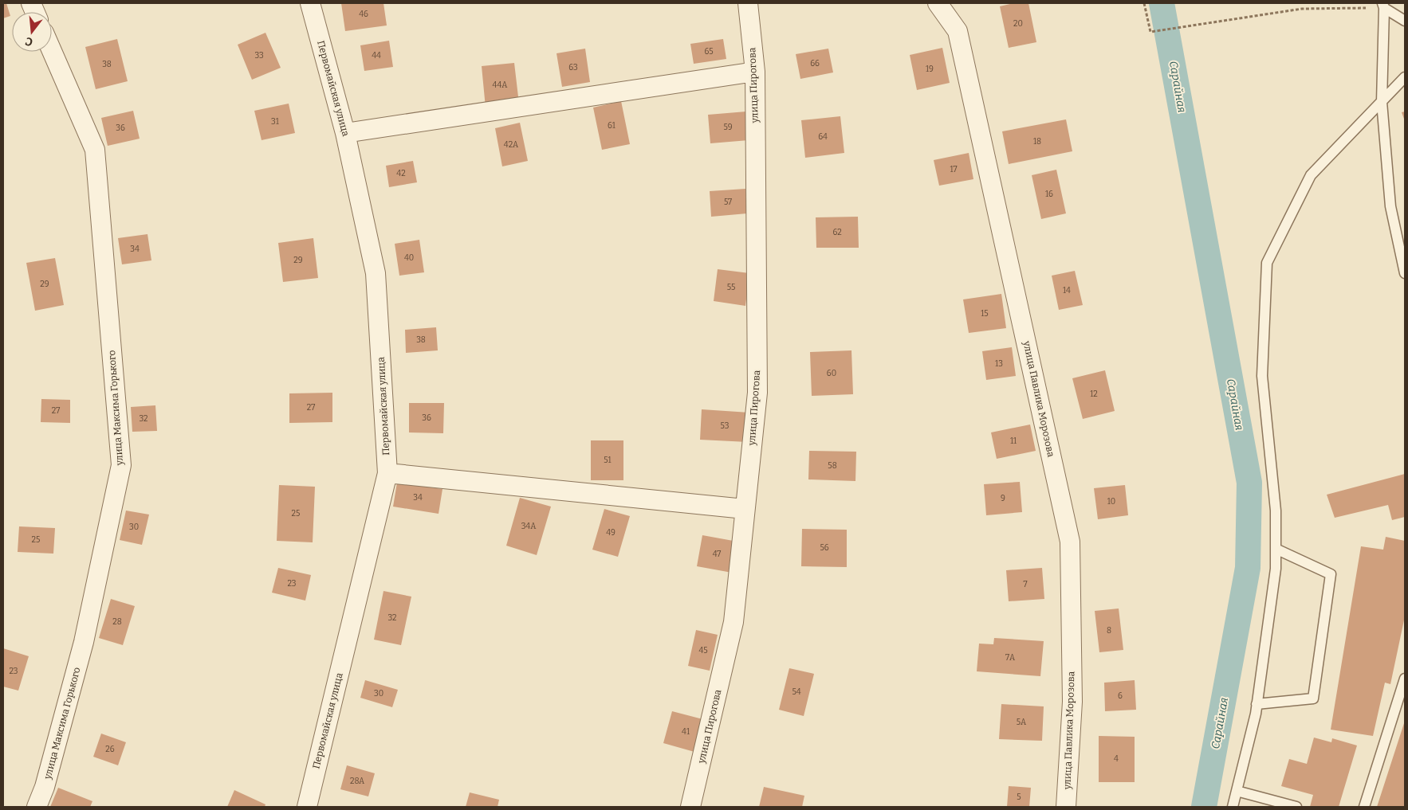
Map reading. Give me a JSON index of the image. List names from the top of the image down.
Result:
{
  "streets": {
    "street": [
      "улица Пирогова",
      "Первомайская улица",
      "улица Павлика Морозова",
      "улица Максима Горького"
    ]
  },
  "water": ["Сарайная"],
  "house_numbers": [
    "46",
    "20",
    "65",
    "33",
    "44",
    "66",
    "38",
    "63",
    "19",
    "44А",
    "31",
    "61",
    "59",
    "36",
    "64",
    "18",
    "42А",
    "17",
    "42",
    "16",
    "57",
    "62",
    "34",
    "40",
    "29",
    "29",
    "55",
    "14",
    "15",
    "38",
    "13",
    "60",
    "12",
    "27",
    "27",
    "36",
    "32",
    "53",
    "11",
    "51",
    "58",
    "34",
    "9",
    "10",
    "25",
    "34А",
    "30",
    "49",
    "25",
    "56",
    "47",
    "23",
    "7",
    "32",
    "28",
    "8",
    "45",
    "7А",
    "23",
    "54",
    "30",
    "6",
    "5А",
    "41",
    "26",
    "4",
    "28А",
    "5"
  ],
  "north": "bottom"
}
